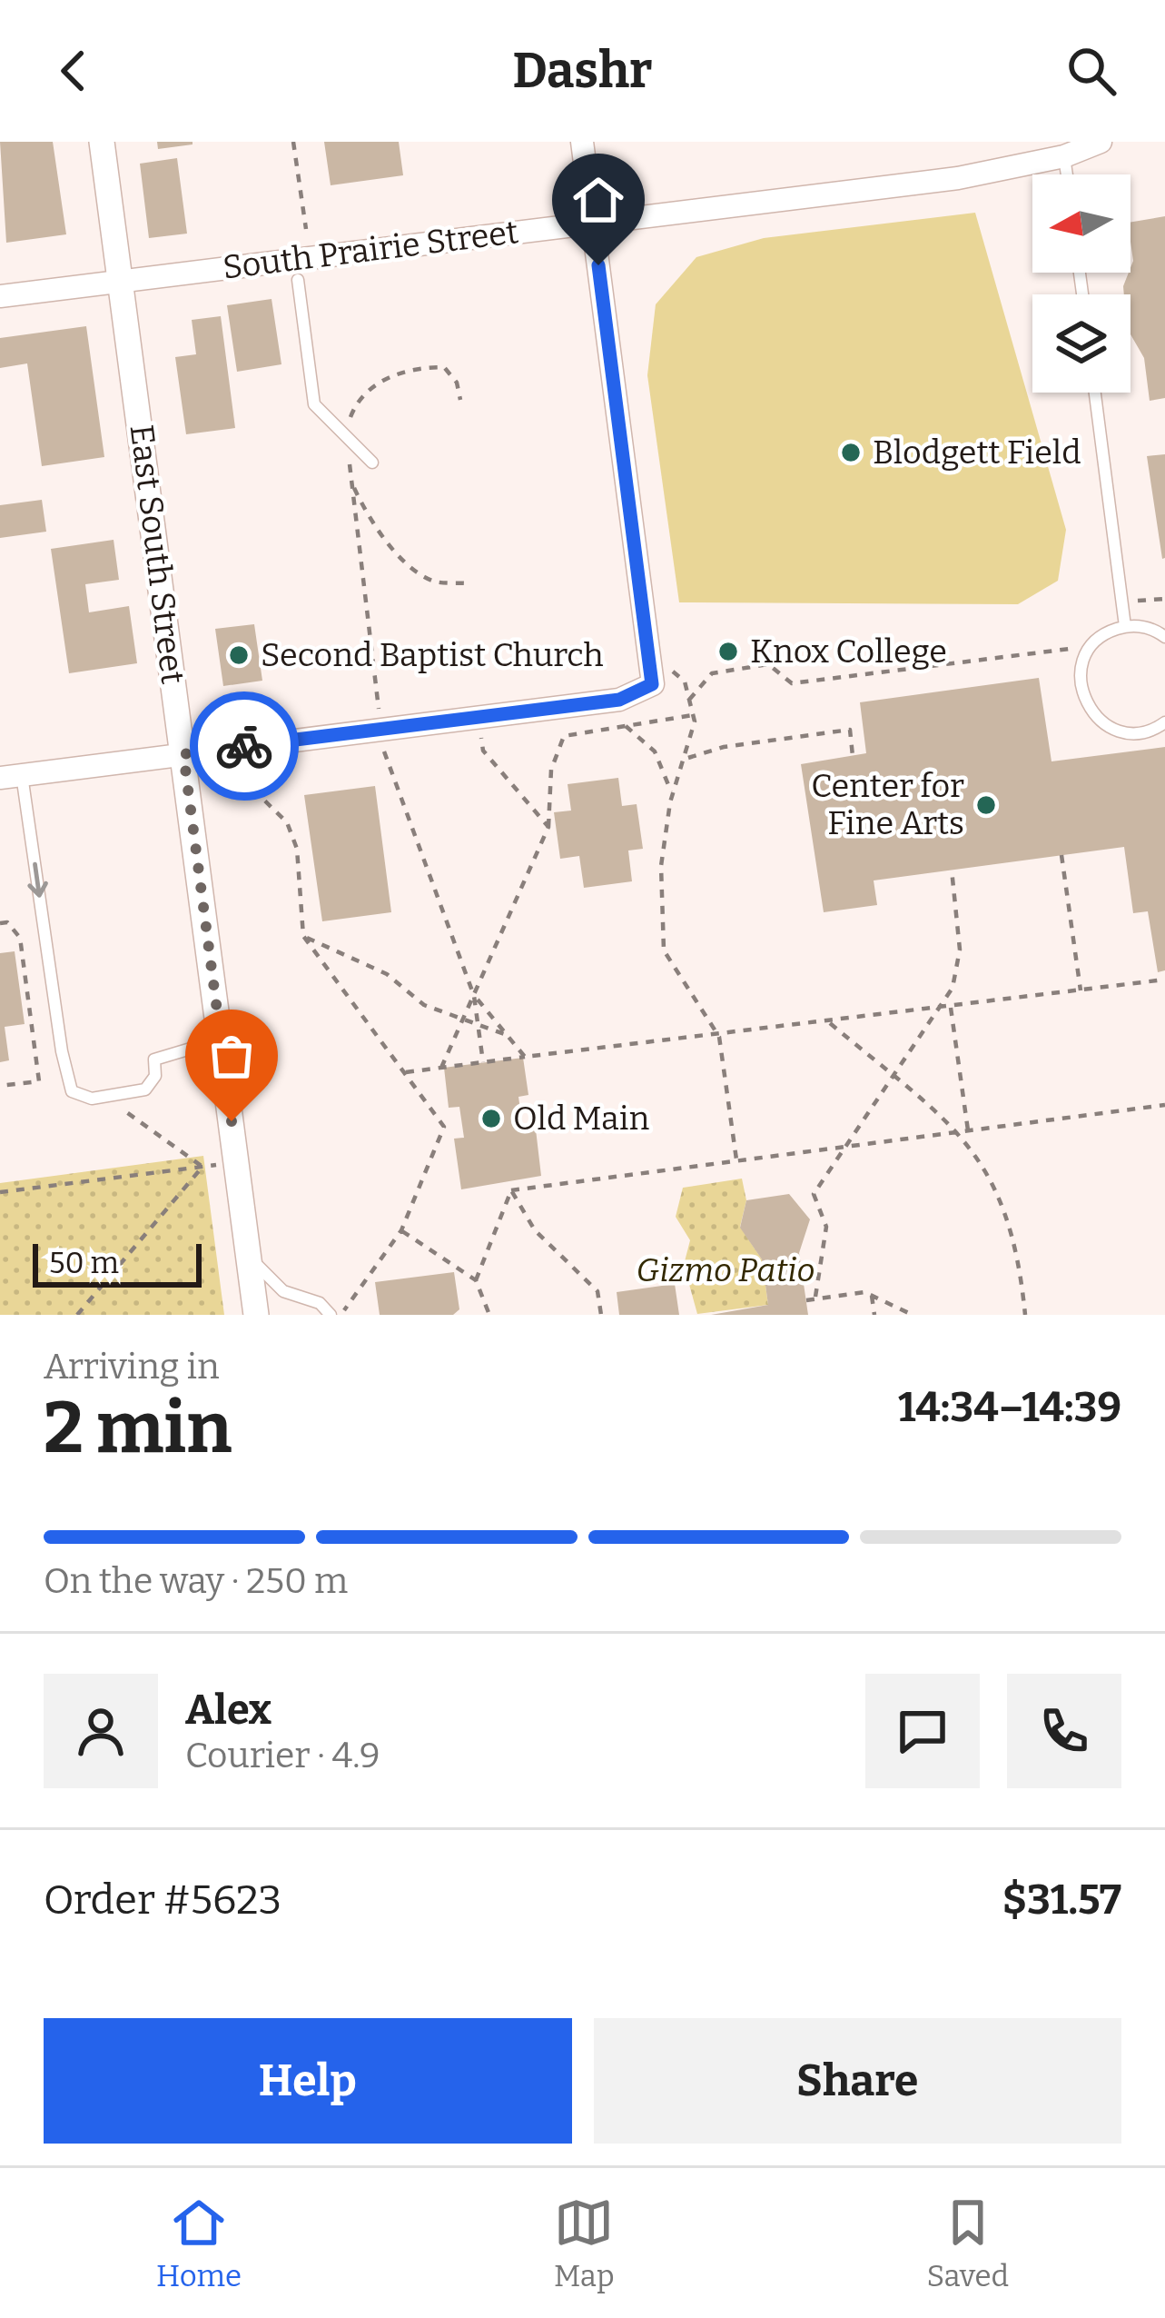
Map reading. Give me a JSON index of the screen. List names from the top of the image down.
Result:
{
  "streets": {
    "street": ["South Prairie Street", "East South Street"]
  },
  "crossings": [
    ["South Prairie Street", "East South Street"]
  ],
  "parks": ["Gizmo Patio"],
  "places": [
    "Blodgett Field",
    "Knox College",
    "Second Baptist Church",
    "Center for Fine Arts",
    "Old Main"
  ],
  "scale_bar": "50 m",
  "north": "left",
  "page": {
    "header": "Dashr",
    "scale": "50 m",
    "heading": ["2 min", "Arriving in", "14:34–14:39"],
    "panel": [
      "Alex",
      "Courier · 4.9",
      "Order #5623",
      "$31.57"
    ],
    "bar": "On the way · 250 m",
    "buttons": ["Help", "Share"],
    "tabs": ["Home", "Map", "Saved"]
  }
}
